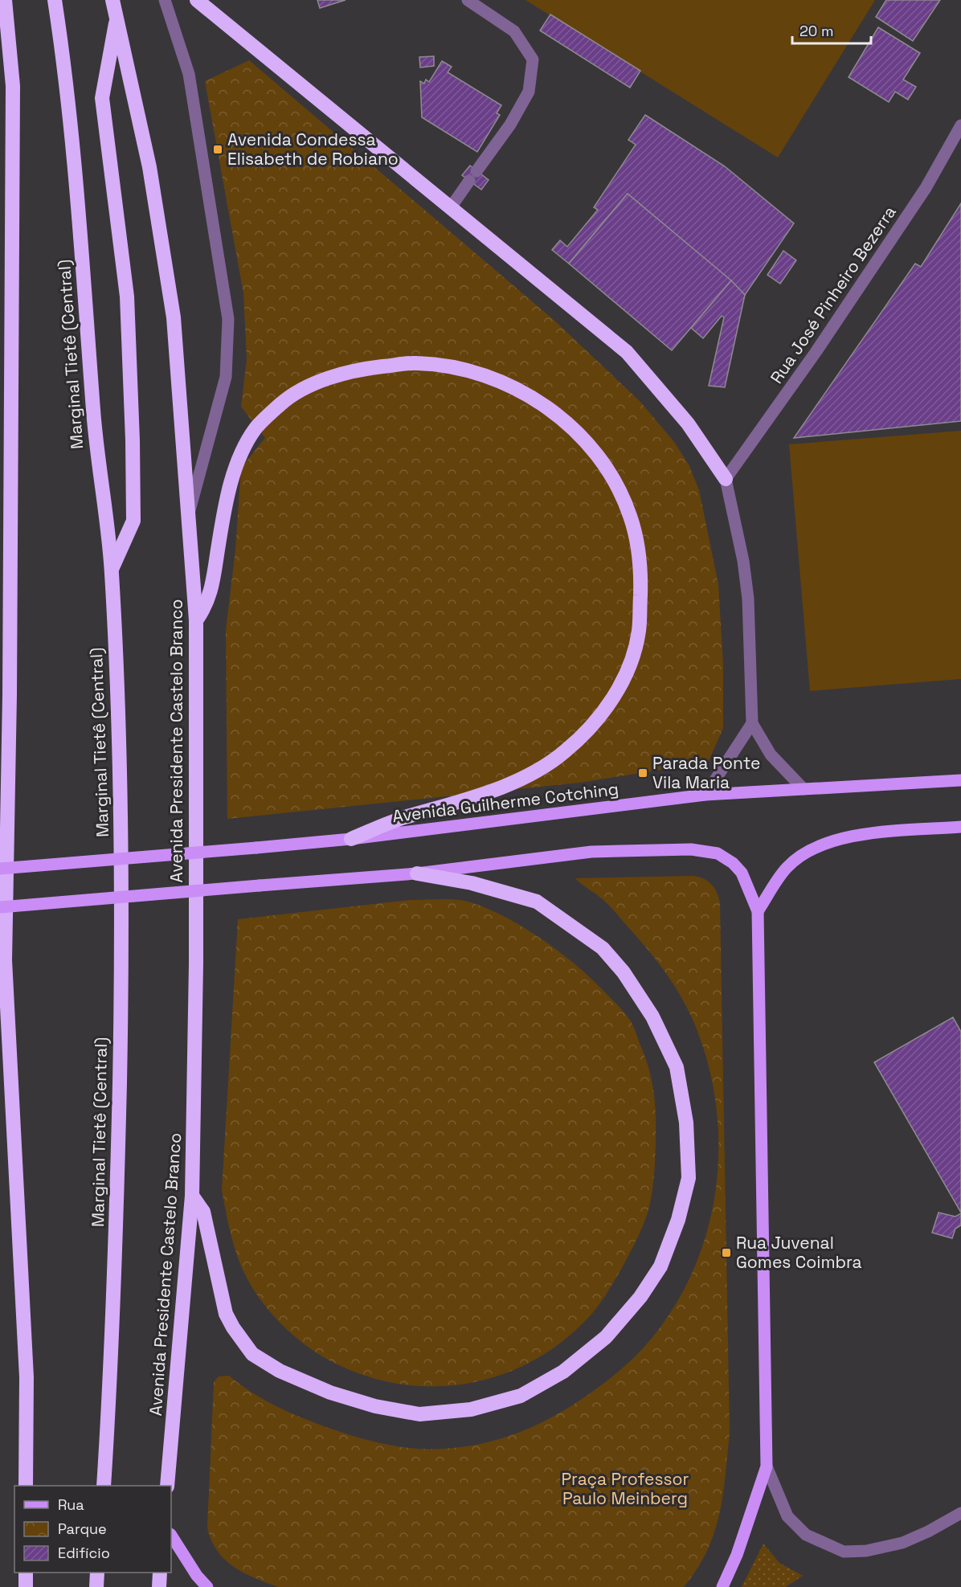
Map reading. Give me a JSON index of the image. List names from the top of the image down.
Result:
{
  "streets": {
    "highway": ["Marginal Tietê (Central)", "Avenida Presidente Castelo Branco"],
    "main road": ["Avenida Guilherme Cotching"],
    "street": ["Rua José Pinheiro Bezerra"]
  },
  "parks": ["Praça Professor Paulo Meinberg"],
  "places": {
    "transit": ["Avenida Condessa Elisabeth de Robiano", "Parada Ponte Vila Maria", "Rua Juvenal Gomes Coimbra"]
  },
  "legend": ["Rua", "Parque", "Edifício"],
  "scale_bar": "20 m"
}
